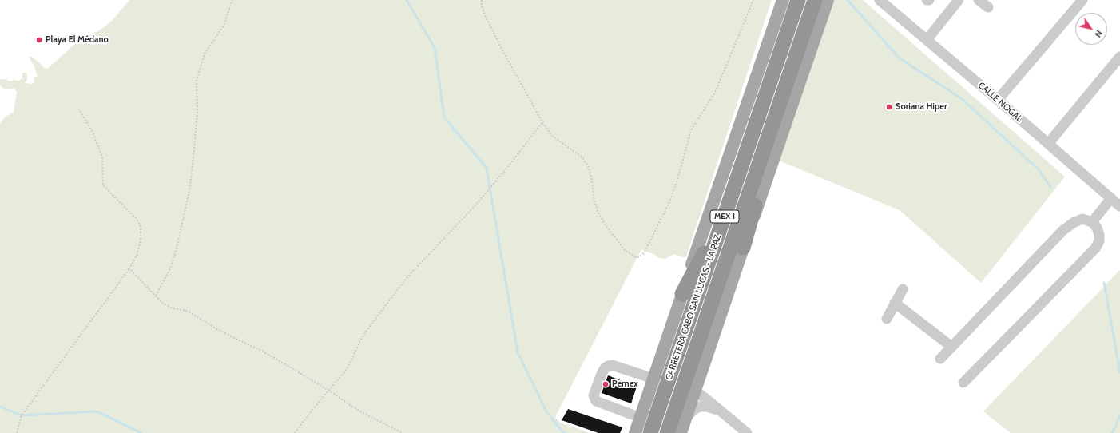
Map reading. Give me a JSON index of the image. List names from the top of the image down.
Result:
{
  "streets": {
    "highway": ["MEX 1", "CARRETERA CABO SAN LUCAS - LA PAZ"],
    "street": ["CALLE NOGAL"]
  },
  "places": ["Playa El Médano", "Soriana Hiper", "Pemex"],
  "north": "bottom right"
}
